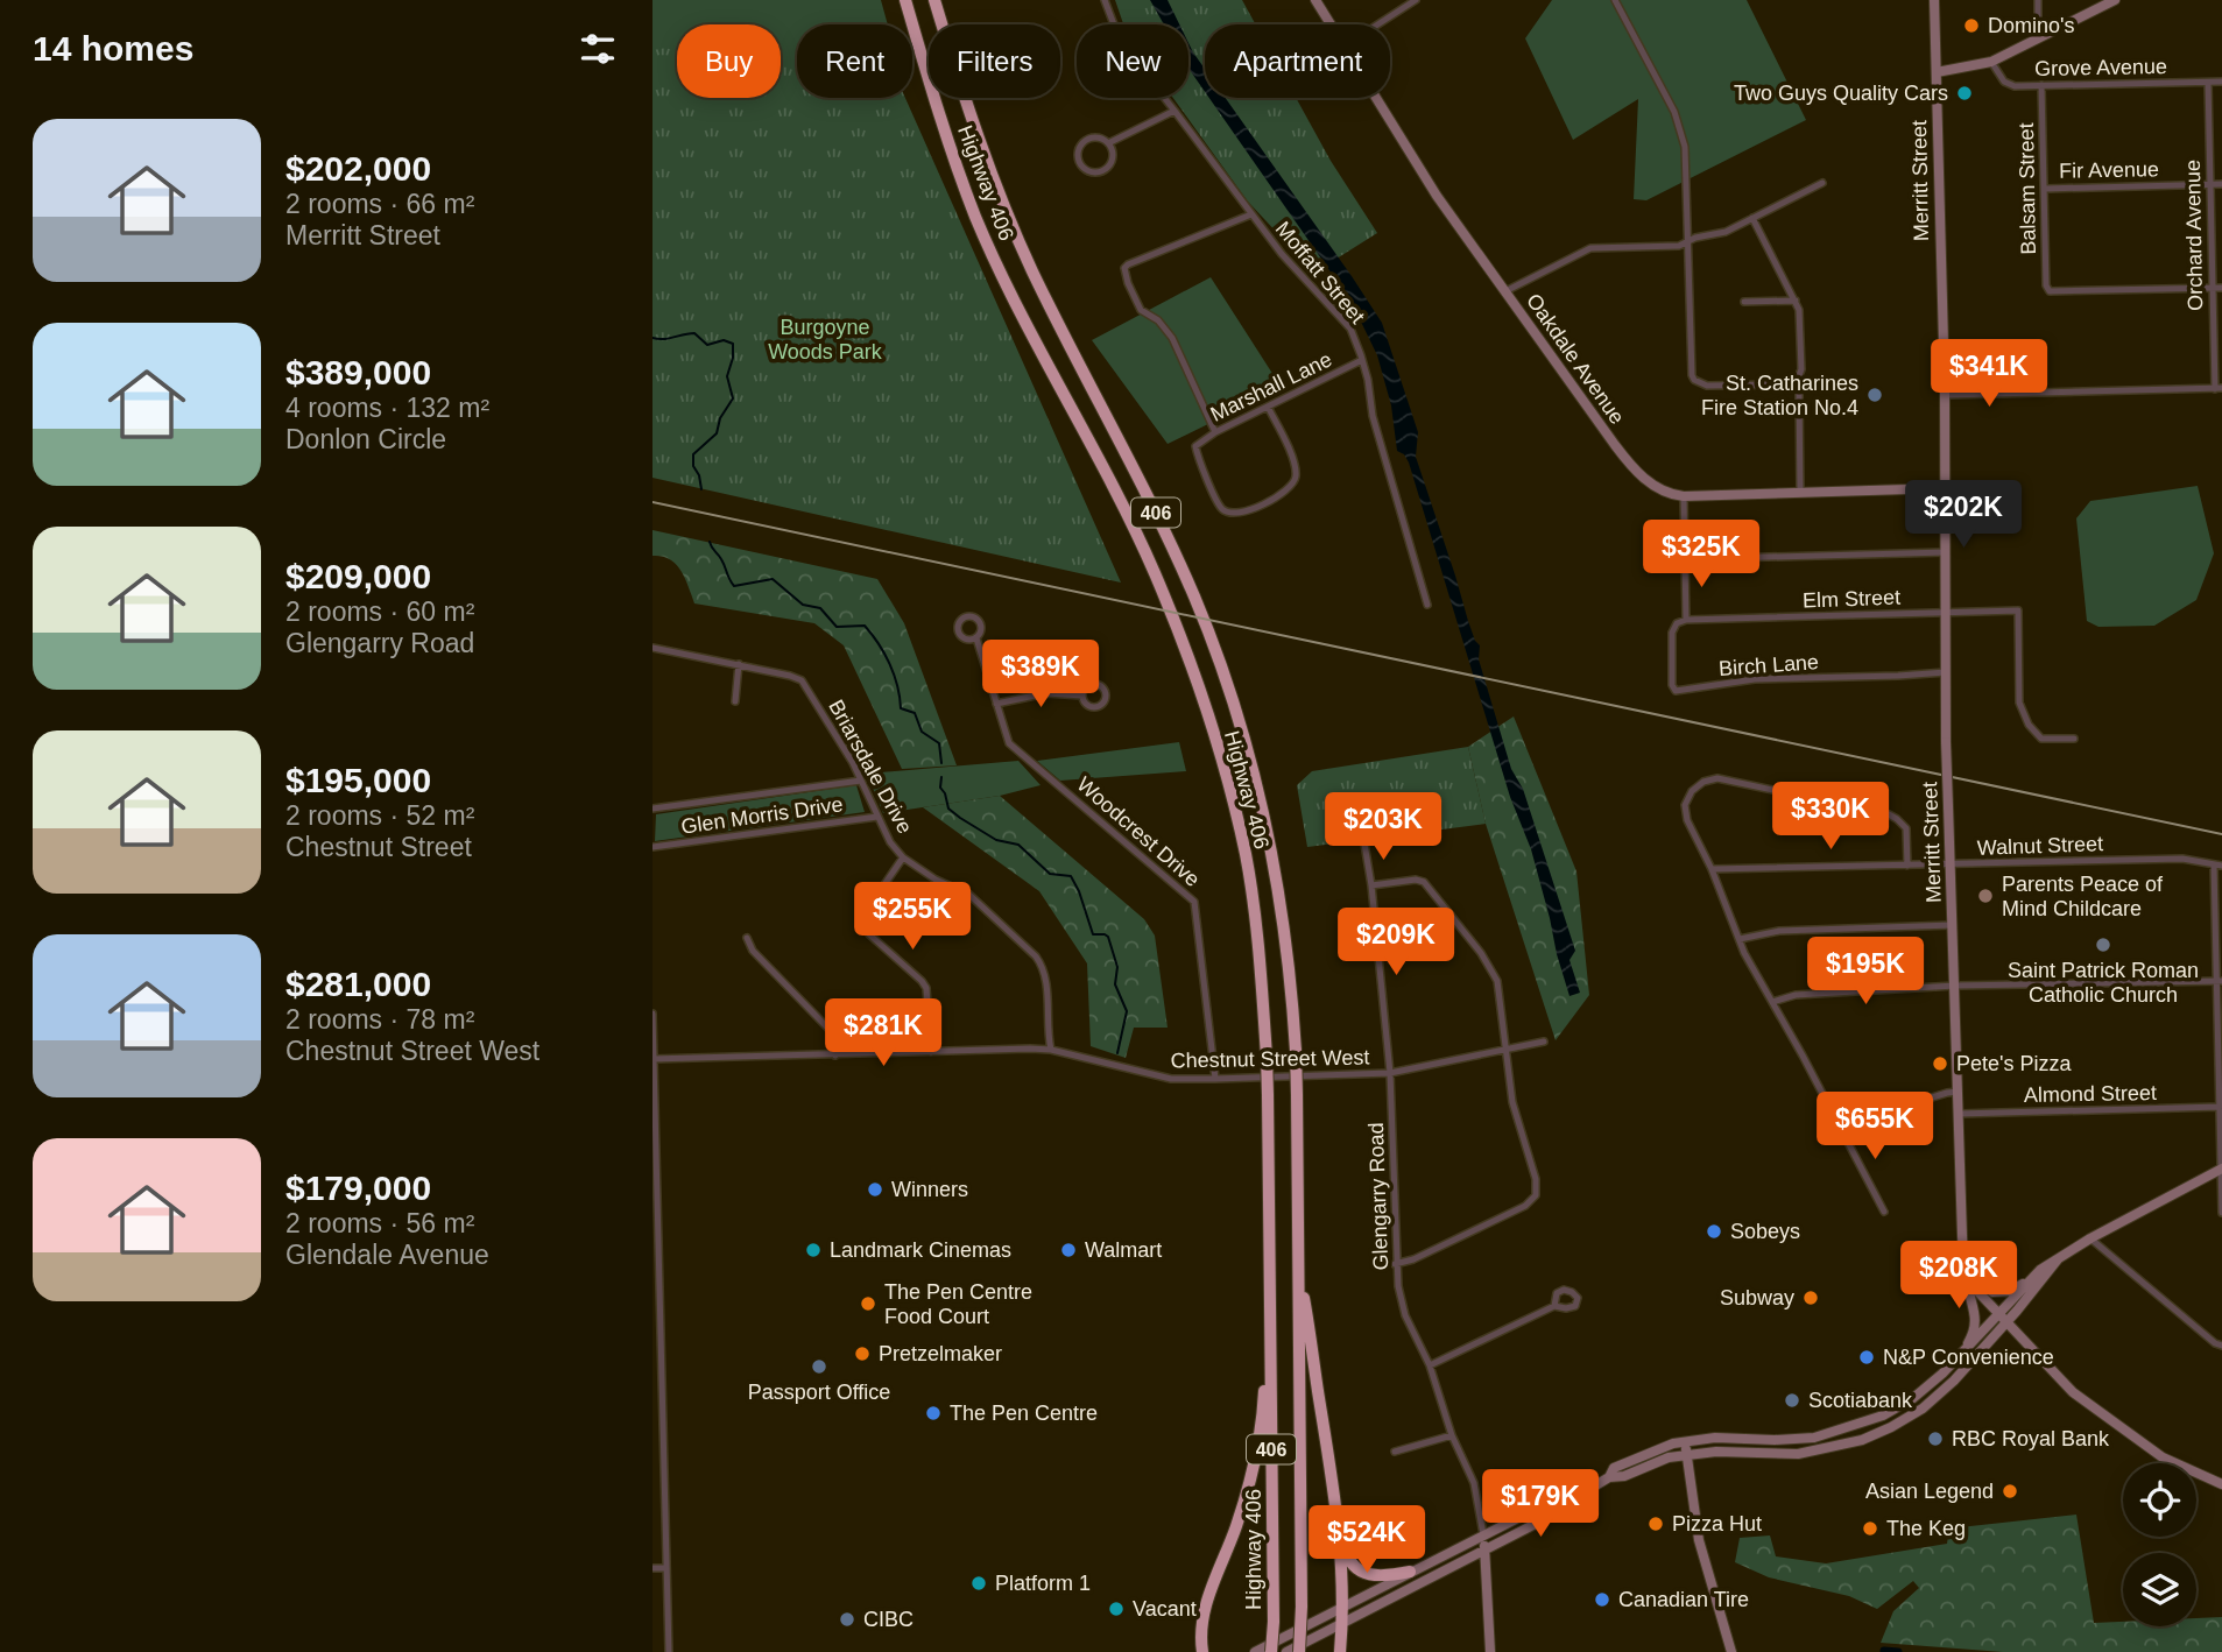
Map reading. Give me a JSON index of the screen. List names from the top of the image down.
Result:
{
  "streets": {
    "highway": ["Highway 406", "406"],
    "street": [
      "Grove Avenue",
      "Fir Avenue",
      "Merritt Street",
      "Balsam Street",
      "Orchard Avenue",
      "Moffatt Street",
      "Oakdale Avenue",
      "Marshall Lane",
      "Elm Street",
      "Birch Lane",
      "Briarsdale Drive",
      "Glen Morris Drive",
      "Woodcrest Drive",
      "Walnut Street",
      "Chestnut Street West",
      "Almond Street",
      "Glengarry Road"
    ]
  },
  "crossings": [
    ["Grove Avenue", "Balsam Street"],
    ["Grove Avenue", "Orchard Avenue"],
    ["Fir Avenue", "Balsam Street"],
    ["Fir Avenue", "Orchard Avenue"],
    ["Merritt Street", "Oakdale Avenue"],
    ["Merritt Street", "Elm Street"],
    ["Merritt Street", "Birch Lane"],
    ["Merritt Street", "Walnut Street"],
    ["Merritt Street", "Almond Street"],
    ["Balsam Street", "Orchard Avenue"],
    ["Moffatt Street", "Marshall Lane"],
    ["Elm Street", "Birch Lane"],
    ["Briarsdale Drive", "Glen Morris Drive"],
    ["Briarsdale Drive", "Chestnut Street West"],
    ["Woodcrest Drive", "Chestnut Street West"],
    ["Chestnut Street West", "Glengarry Road"]
  ],
  "parks": ["Burgoyne Woods Park"],
  "places": [
    "Domino's",
    "Two Guys Quality Cars",
    "St. Catharines Fire Station No.4",
    "Parents Peace of Mind Childcare",
    "Saint Patrick Roman Catholic Church",
    "Pete's Pizza",
    "Winners",
    "Sobeys",
    "Landmark Cinemas",
    "Walmart",
    "Subway",
    "The Pen Centre Food Court",
    "Pretzelmaker",
    "N&P Convenience",
    "Passport Office",
    "Scotiabank",
    "The Pen Centre",
    "RBC Royal Bank",
    "Asian Legend",
    "Pizza Hut",
    "The Keg",
    "Platform 1",
    "Canadian Tire",
    "Vacant",
    "CIBC"
  ],
  "page": {
    "heading": "14 homes",
    "chip": [
      "Buy",
      "Rent",
      "Filters",
      "New",
      "Apartment"
    ],
    "list": [
      {
        "name": "$202,000",
        "note": "2 rooms · 66 m² · Merritt Street"
      },
      {
        "name": "$389,000",
        "note": "4 rooms · 132 m² · Donlon Circle"
      },
      {
        "name": "$209,000",
        "note": "2 rooms · 60 m² · Glengarry Road"
      },
      {
        "name": "$195,000",
        "note": "2 rooms · 52 m² · Chestnut Street"
      },
      {
        "name": "$281,000",
        "note": "2 rooms · 78 m² · Chestnut Street West"
      },
      {
        "name": "$179,000",
        "note": "2 rooms · 56 m² · Glendale Avenue"
      }
    ],
    "price": [
      "$341K",
      "$202K",
      "$325K",
      "$389K",
      "$330K",
      "$203K",
      "$255K",
      "$209K",
      "$195K",
      "$281K",
      "$655K",
      "$208K",
      "$179K",
      "$524K"
    ]
  }
}
